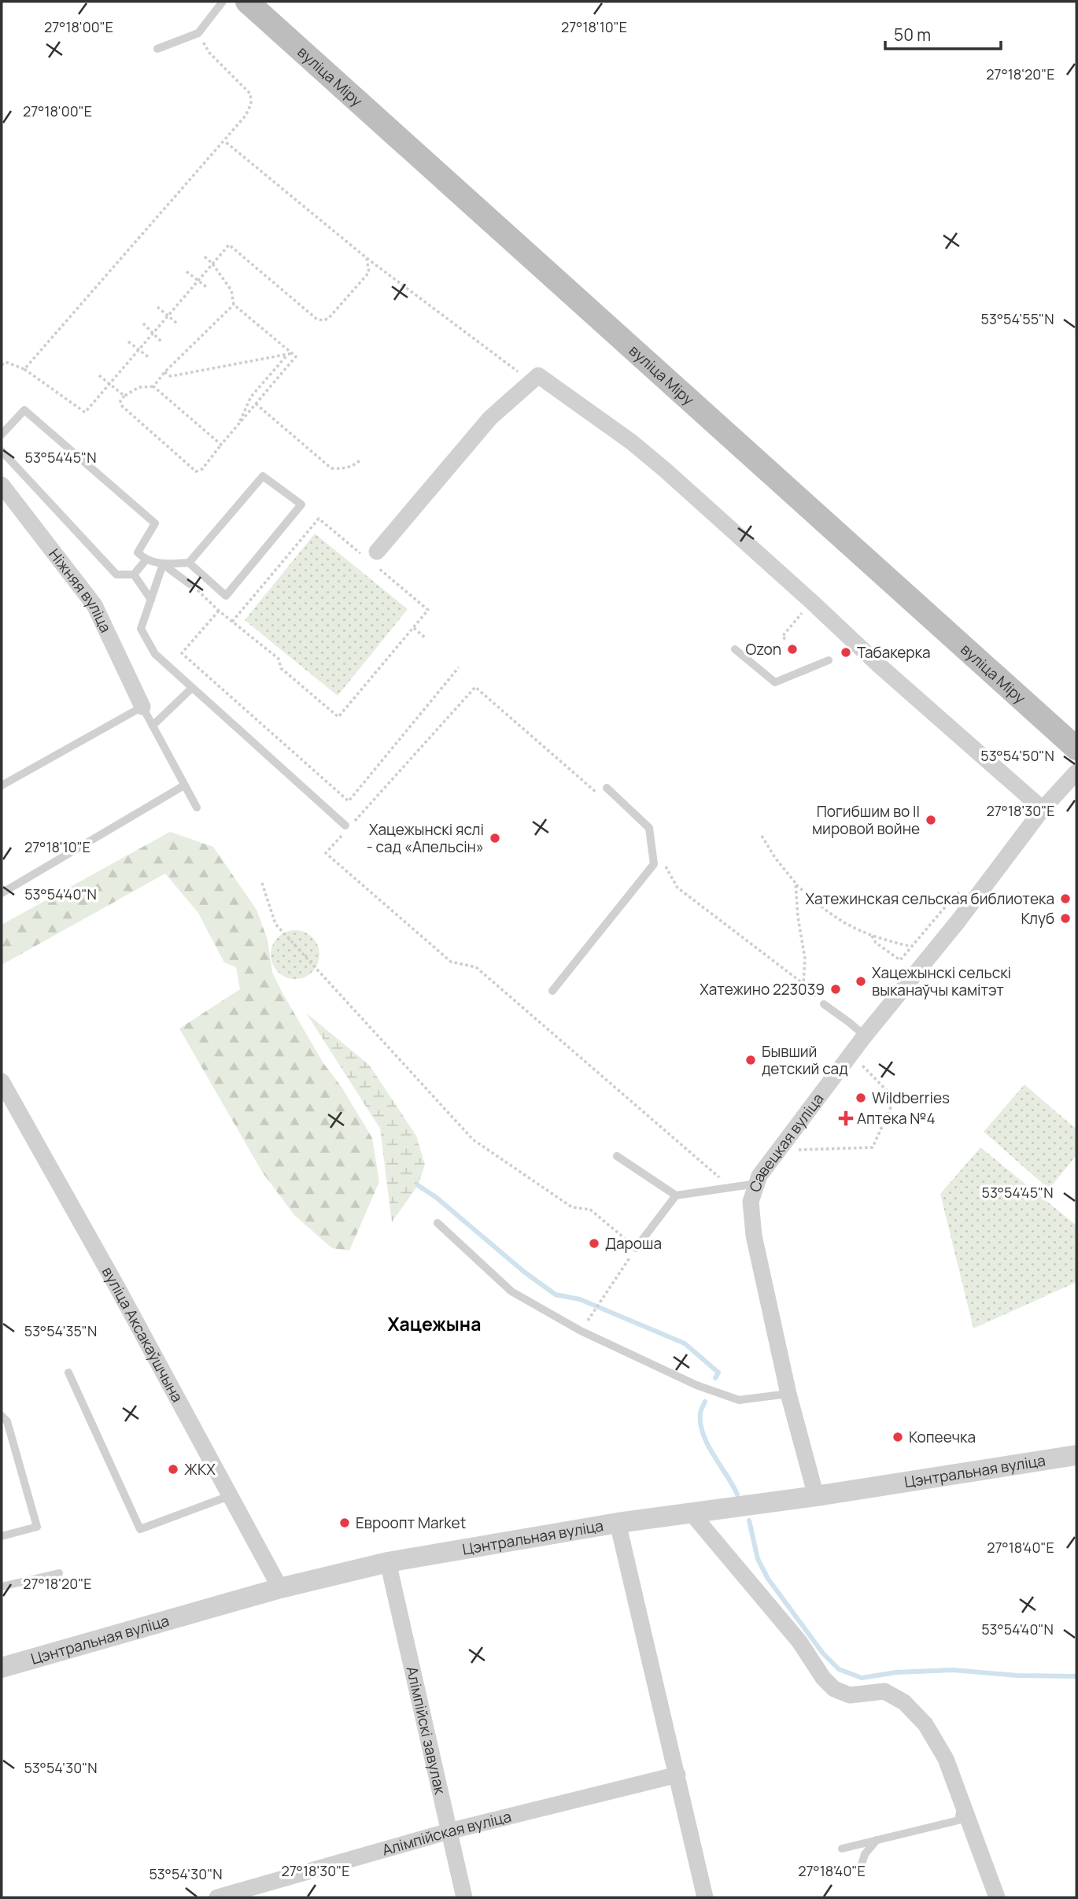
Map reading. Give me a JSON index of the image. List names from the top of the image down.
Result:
{
  "streets": {
    "main road": ["вуліца Міру"],
    "street": [
      "Ніжняя вуліца",
      "Савецкая вуліца",
      "вуліца Аксакаўшчына",
      "Цэнтральная вуліца",
      "Алімпійскі завулак",
      "Алімпійская вуліца"
    ]
  },
  "crossings": [
    ["Савецкая вуліца", "Цэнтральная вуліца"],
    ["вуліца Аксакаўшчына", "Цэнтральная вуліца"],
    ["Цэнтральная вуліца", "Алімпійскі завулак"],
    ["Алімпійскі завулак", "Алімпійская вуліца"]
  ],
  "districts": ["Хацежына"],
  "places": {
    "other": [
      "Ozon",
      "Табакерка",
      "Погибшим во II мировой войне",
      "Хацежынскі яслі - сад «Апельсін»",
      "Хатежинская сельская библиотека",
      "Клуб",
      "Хацежынскі сельскі выканаўчы камітэт",
      "Хатежино 223039",
      "Бывший детский сад",
      "Wildberries",
      "Дароша",
      "Копеечка",
      "ЖКХ",
      "Евроопт Market"
    ],
    "health": ["Аптека №4"]
  },
  "scale_bar": "50 m",
  "coordinates": [
    "27°18'00\"E",
    "27°18'10\"E",
    "27°18'20\"E",
    "53°54'55\"N",
    "53°54'45\"N",
    "53°54'50\"N",
    "27°18'30\"E",
    "53°54'40\"N",
    "53°54'35\"N",
    "27°18'40\"E",
    "53°54'30\"N"
  ]
}
